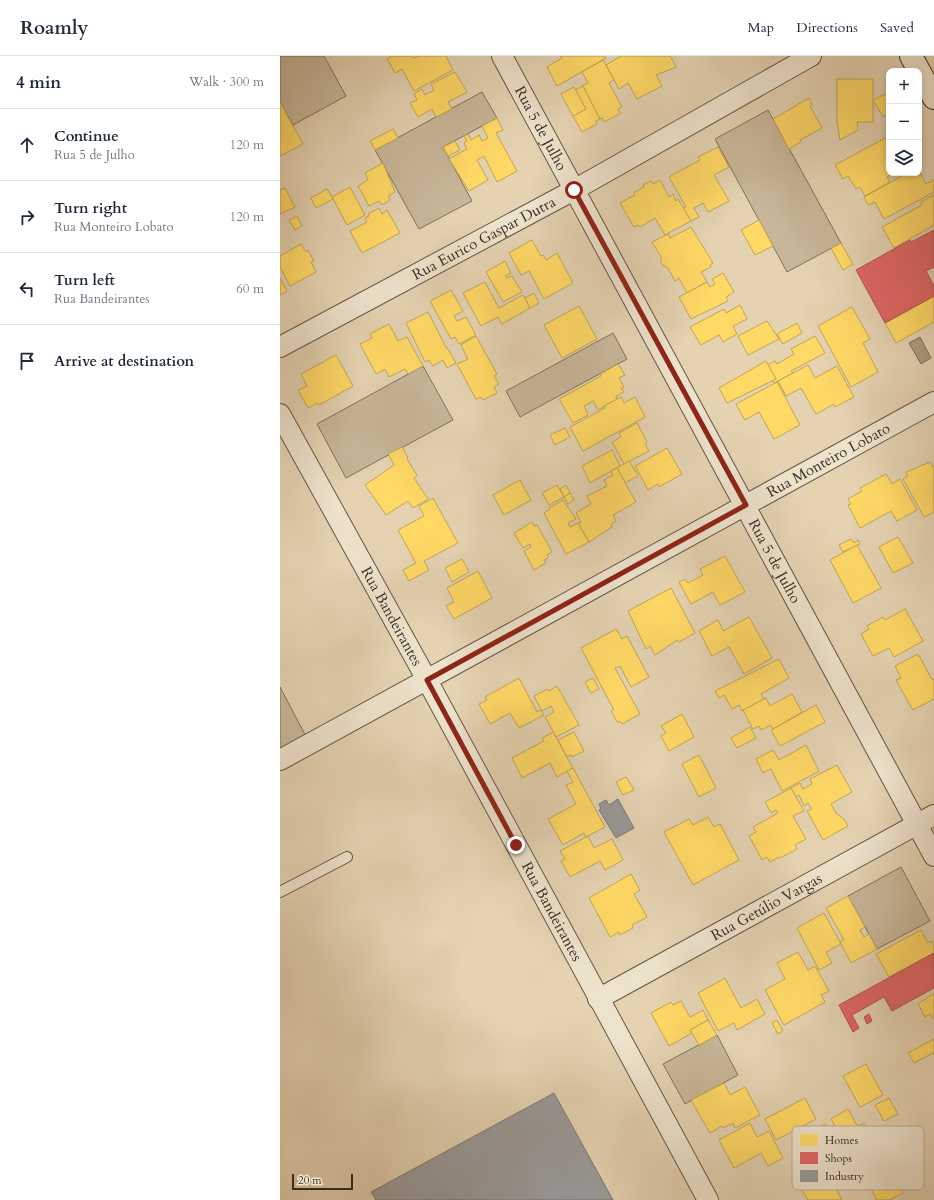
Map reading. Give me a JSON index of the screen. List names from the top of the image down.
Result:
{
  "streets": {
    "street": [
      "Rua 5 de Julho",
      "Rua Eurico Gaspar Dutra",
      "Rua Monteiro Lobato",
      "Rua Bandeirantes",
      "Rua Getúlio Vargas"
    ]
  },
  "crossings": [
    ["Rua 5 de Julho", "Rua Eurico Gaspar Dutra"],
    ["Rua 5 de Julho", "Rua Monteiro Lobato"],
    ["Rua 5 de Julho", "Rua Getúlio Vargas"],
    ["Rua Monteiro Lobato", "Rua Bandeirantes"],
    ["Rua Bandeirantes", "Rua Getúlio Vargas"]
  ],
  "legend": ["Homes", "Shops", "Industry"],
  "scale_bar": "20 m",
  "page": {
    "header": "Roamly",
    "nav": ["Map", "Directions", "Saved"],
    "heading": ["4 min", "Walk · 300 m"],
    "map_buttons": ["+", "−"],
    "list": [
      ["Continue", "Rua 5 de Julho", "120 m"],
      ["Turn right", "Rua Monteiro Lobato", "120 m"],
      ["Turn left", "Rua Bandeirantes", "60 m"],
      "Arrive at destination"
    ],
    "scale": "20 m"
  }
}
